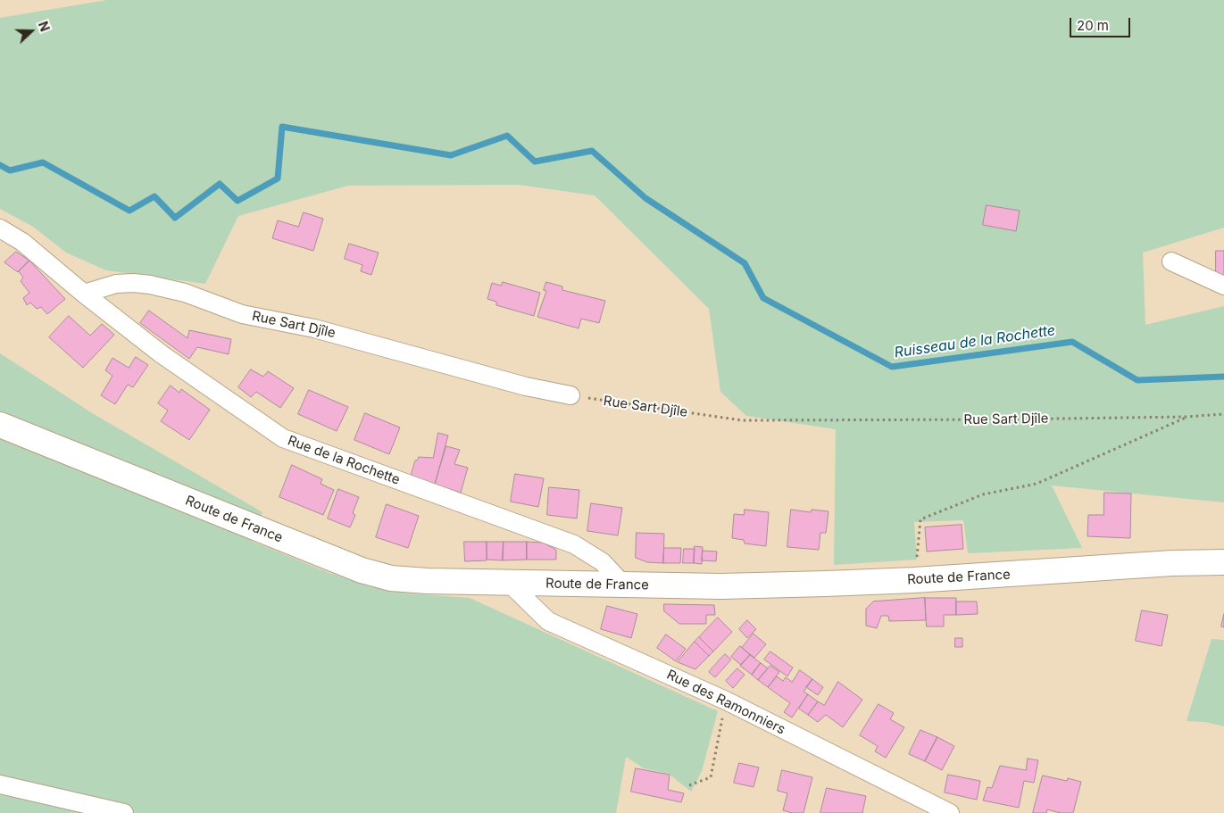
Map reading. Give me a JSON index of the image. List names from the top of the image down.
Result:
{
  "streets": {
    "main road": ["Route de France"],
    "street": ["Rue Sart Djîle", "Rue de la Rochette", "Rue des Ramonniers"]
  },
  "crossings": [
    ["Rue Sart Djîle", "Rue de la Rochette"],
    ["Rue de la Rochette", "Route de France"],
    ["Route de France", "Rue des Ramonniers"]
  ],
  "water": ["Ruisseau de la Rochette"],
  "scale_bar": "20 m",
  "north": "right"
}
